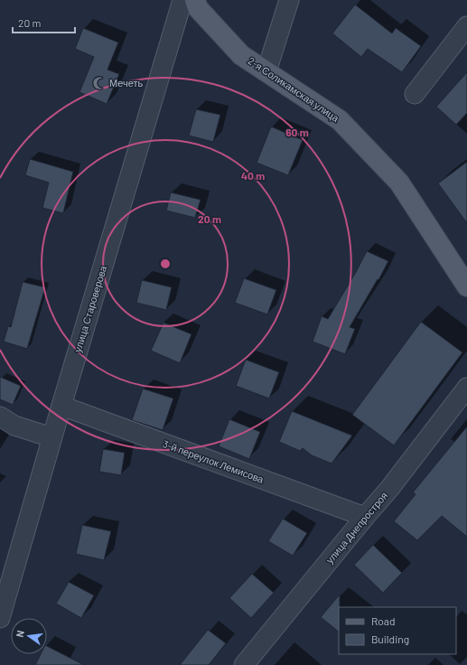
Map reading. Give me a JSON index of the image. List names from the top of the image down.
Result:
{
  "streets": {
    "main road": ["2-я Соликамская улица"],
    "street": ["улица Староверова", "3-й переулок Лемисова", "улица Днепростроя"]
  },
  "crossings": [
    ["улица Староверова", "3-й переулок Лемисова"],
    ["3-й переулок Лемисова", "улица Днепростроя"]
  ],
  "places": {
    "mosque": ["Мечеть"]
  },
  "legend": ["Road", "Building"],
  "scale_bar": "20 m",
  "north": "left",
  "rings": ["60 m", "40 m", "20 m"]
}
